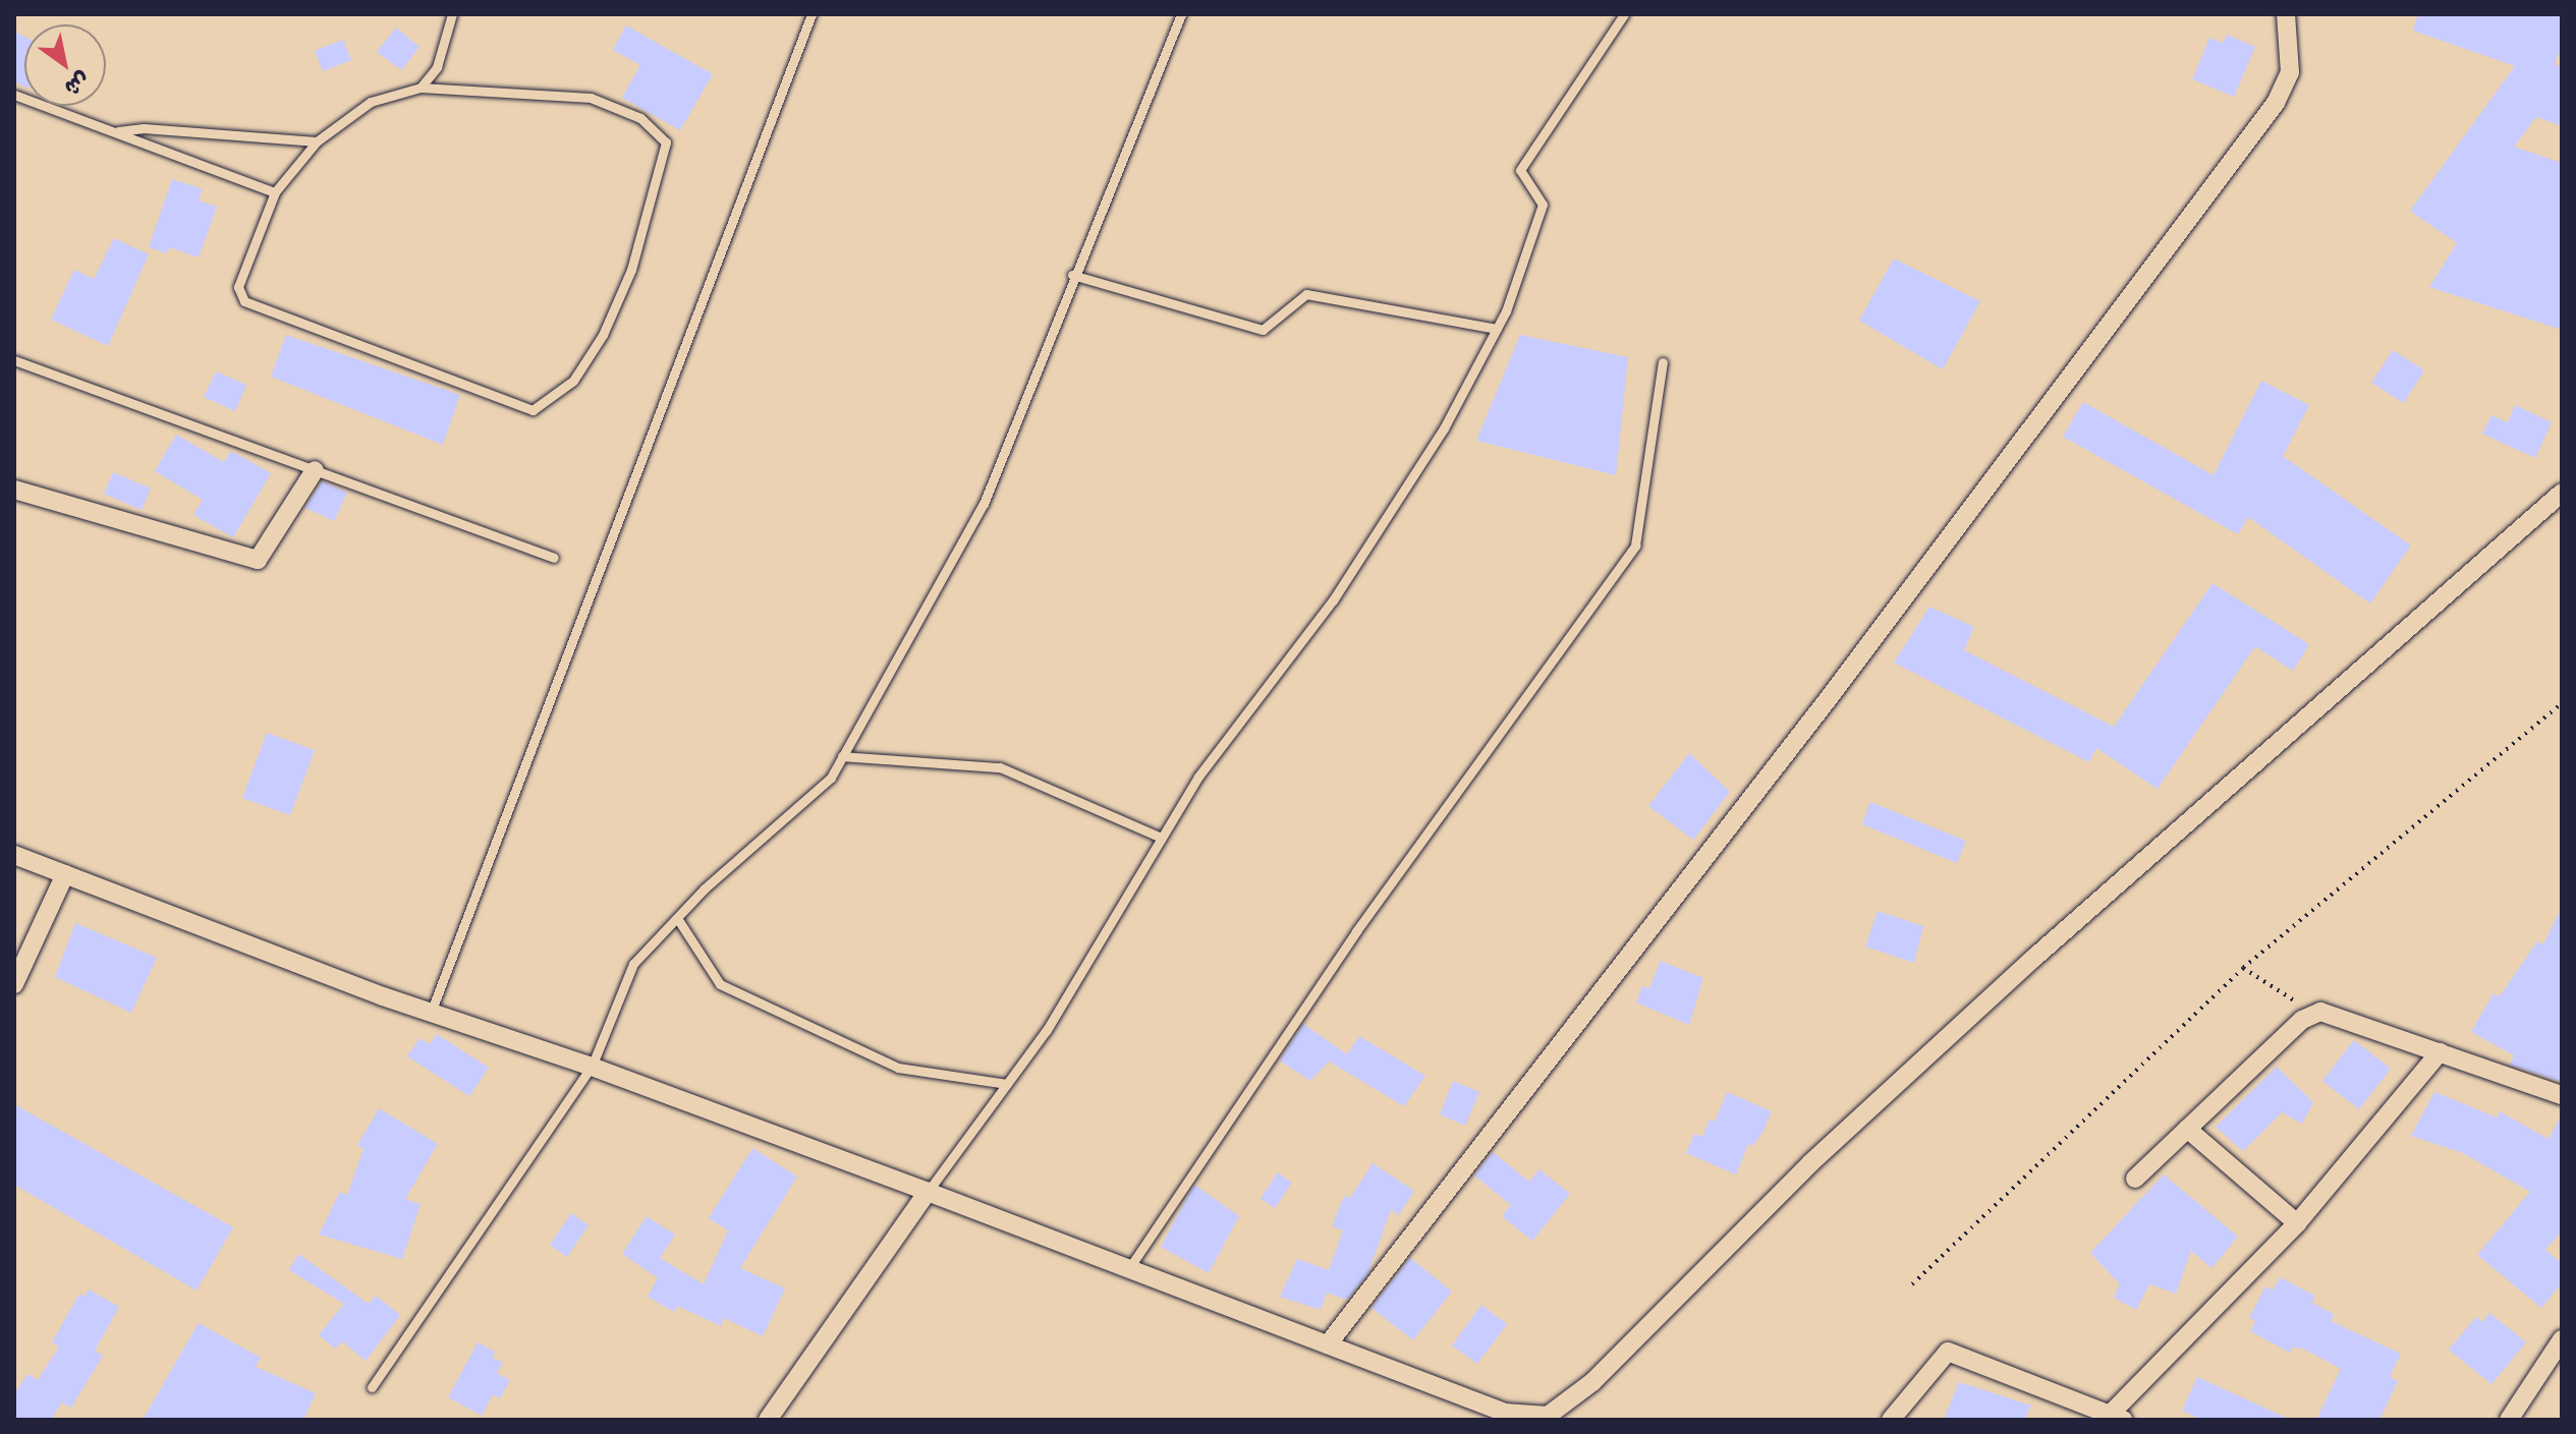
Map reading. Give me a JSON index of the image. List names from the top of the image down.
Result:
{
  "north": "bottom right"
}
